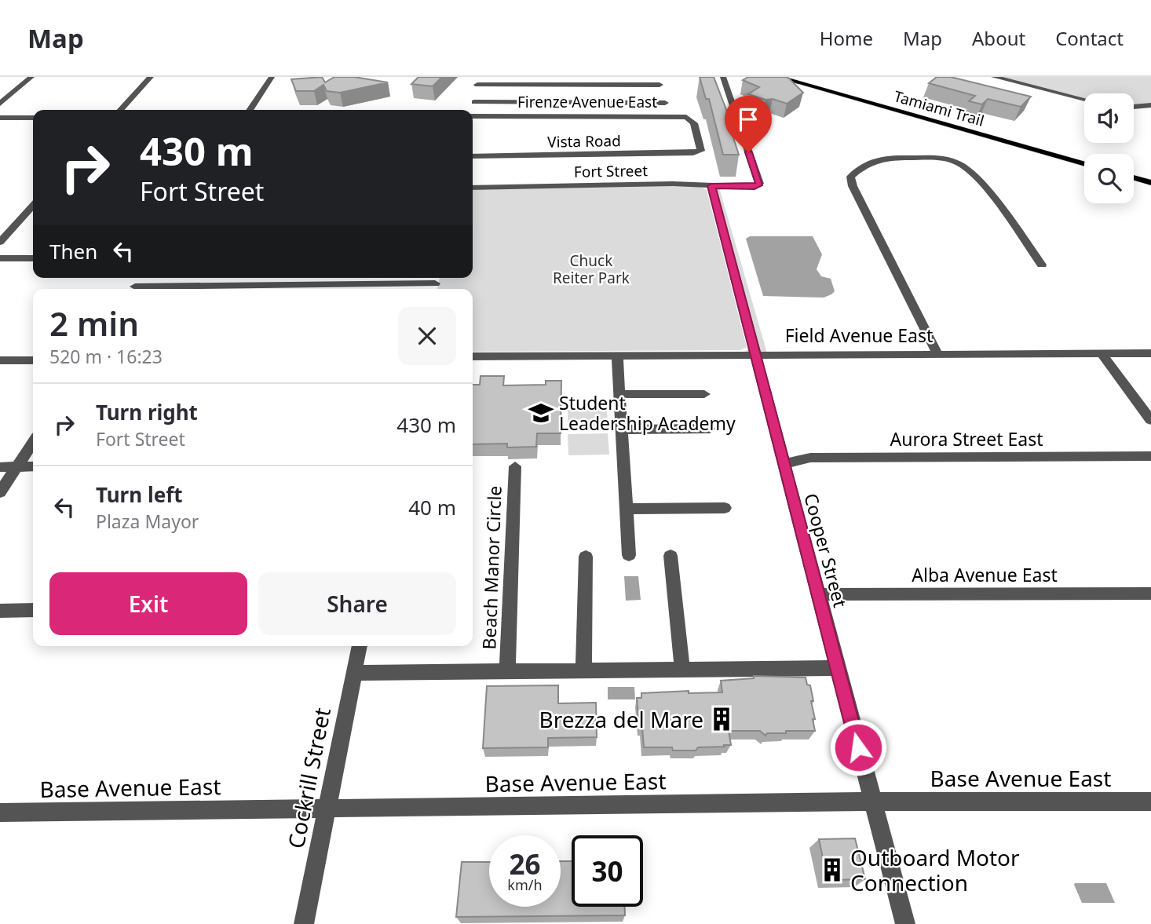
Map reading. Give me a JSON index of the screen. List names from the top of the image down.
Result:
{
  "streets": {
    "main road": ["Tamiami Trail"],
    "street": [
      "Firenze Avenue East",
      "Vista Road",
      "Fort Street",
      "Field Avenue East",
      "Aurora Street East",
      "Cooper Street",
      "Beach Manor Circle",
      "Alba Avenue East",
      "Cockrill Street",
      "Base Avenue East"
    ]
  },
  "crossings": [
    ["Firenze Avenue East", "Vista Road"],
    ["Fort Street", "Cooper Street"],
    ["Field Avenue East", "Cooper Street"],
    ["Aurora Street East", "Cooper Street"],
    ["Cooper Street", "Alba Avenue East"],
    ["Cooper Street", "Base Avenue East"],
    ["Cockrill Street", "Base Avenue East"]
  ],
  "parks": ["Chuck Reiter Park"],
  "places": {
    "school or university": ["Student Leadership Academy"],
    "building": ["Brezza del Mare", "Outboard Motor Connection"]
  },
  "page": {
    "header": "Map",
    "nav": [
      "Home",
      "Map",
      "About",
      "Contact"
    ],
    "turn": ["430 m", "Fort Street"],
    "then": "Then",
    "heading": ["2 min", "520 m · 16:23"],
    "list": [
      {
        "name": "Turn right",
        "note": "Fort Street",
        "value": "430 m"
      },
      {
        "name": "Turn left",
        "note": "Plaza Mayor",
        "value": "40 m"
      }
    ],
    "buttons": ["Exit", "Share"],
    "speed": "26 km/h",
    "limit": "30"
  }
}
